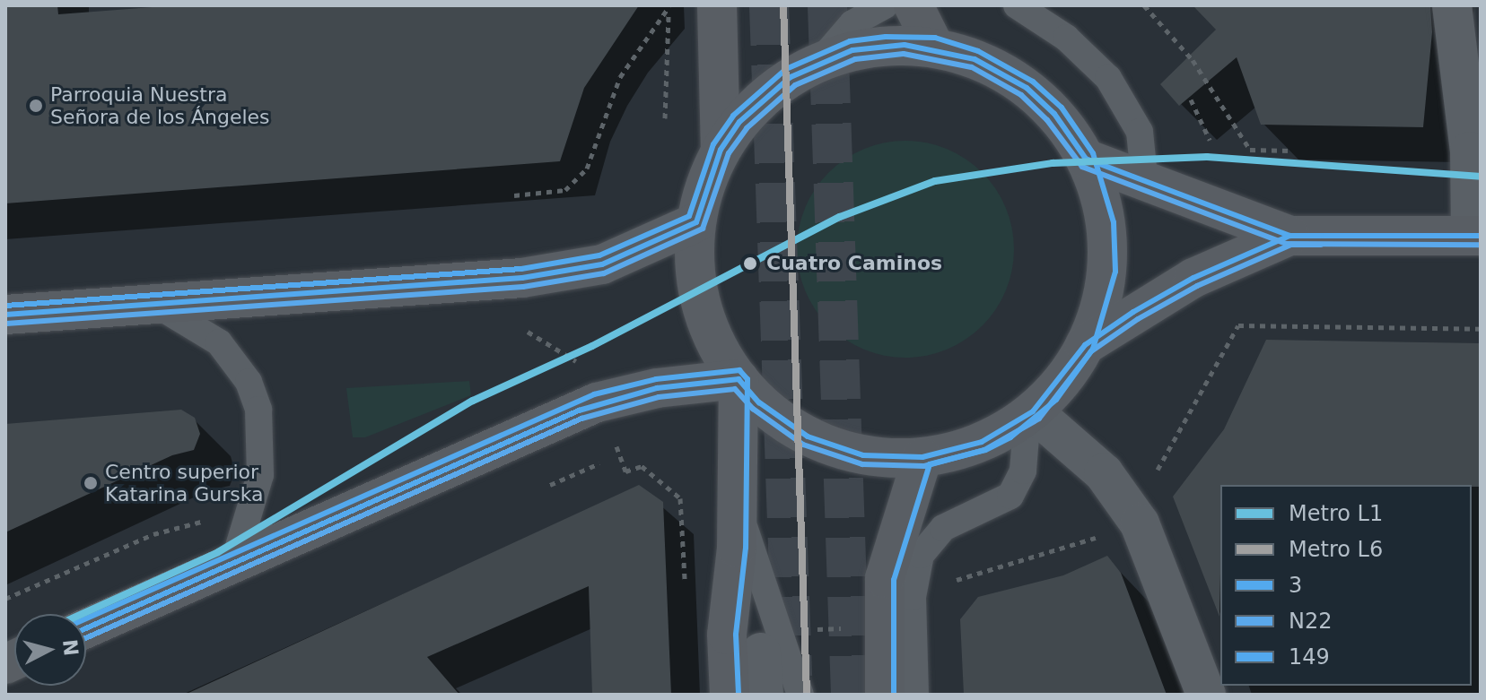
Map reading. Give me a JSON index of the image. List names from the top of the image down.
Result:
{
  "places": ["Parroquia Nuestra Señora de los Ángeles", "Cuatro Caminos", "Centro superior Katarina Gurska"],
  "lines": [
    "metro line L6",
    "transit line 149",
    "transit line 3",
    "transit line N22",
    "metro line L1"
  ],
  "legend": [
    "Metro L1",
    "Metro L6",
    "3",
    "N22",
    "149"
  ],
  "north": "right"
}
